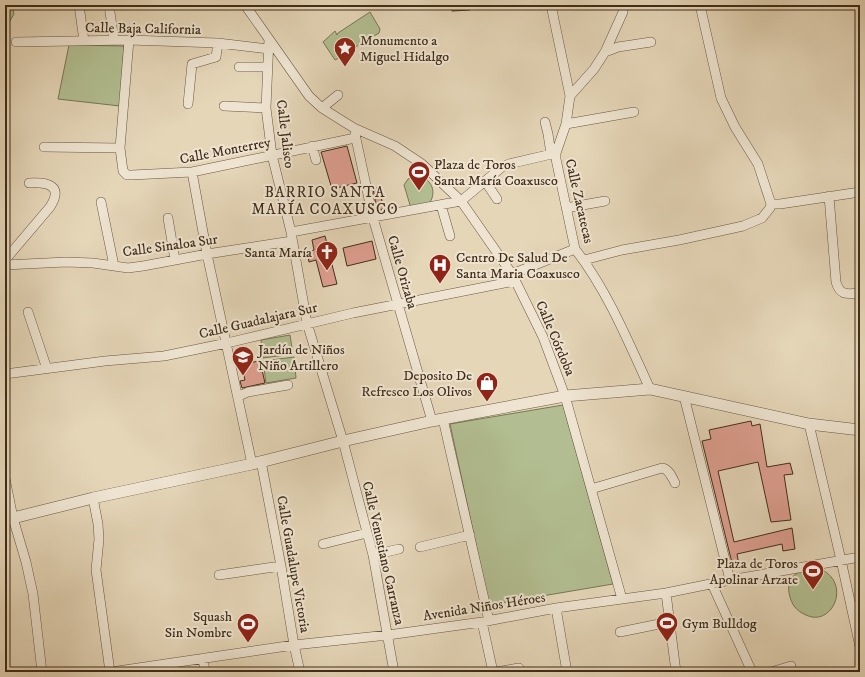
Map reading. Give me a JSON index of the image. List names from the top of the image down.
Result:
{
  "streets": {
    "street": [
      "Calle Baja California",
      "Calle Jalisco",
      "Calle Monterrey",
      "Calle Zacatecas",
      "Calle Sinaloa Sur",
      "Calle Orizaba",
      "Calle Guadalajara Sur",
      "Calle Córdoba",
      "Calle Venustiano Carranza",
      "Calle Guadalupe Victoria",
      "Avenida Niños Héroes"
    ]
  },
  "crossings": [
    ["Calle Baja California", "Calle Jalisco"],
    ["Calle Jalisco", "Calle Monterrey"],
    ["Calle Jalisco", "Calle Sinaloa Sur"],
    ["Calle Jalisco", "Calle Guadalajara Sur"],
    ["Calle Jalisco", "Calle Venustiano Carranza"],
    ["Calle Monterrey", "Calle Orizaba"],
    ["Calle Monterrey", "Calle Guadalupe Victoria"],
    ["Calle Zacatecas", "Calle Guadalajara Sur"],
    ["Calle Sinaloa Sur", "Calle Orizaba"],
    ["Calle Sinaloa Sur", "Calle Córdoba"],
    ["Calle Sinaloa Sur", "Calle Guadalupe Victoria"],
    ["Calle Orizaba", "Calle Guadalajara Sur"],
    ["Calle Orizaba", "Calle Córdoba"],
    ["Calle Orizaba", "Avenida Niños Héroes"],
    ["Calle Guadalajara Sur", "Calle Córdoba"],
    ["Calle Guadalajara Sur", "Calle Guadalupe Victoria"],
    ["Calle Córdoba", "Avenida Niños Héroes"],
    ["Calle Venustiano Carranza", "Avenida Niños Héroes"],
    ["Calle Guadalupe Victoria", "Avenida Niños Héroes"]
  ],
  "districts": ["BARRIO SANTA MARÍA COAXUSCO"],
  "places": {
    "place": ["Monumento a Miguel Hidalgo"],
    "sports": [
      "Plaza de Toros Santa María Coaxusco",
      "Plaza de Toros Apolinar Arzate",
      "Gym Bulldog",
      "Squash Sin Nombre"
    ],
    "church": ["Santa María"],
    "hospital": ["Centro De Salud De Santa Maria Coaxusco"],
    "school or university": ["Jardín de Niños Niño Artillero"],
    "shop": ["Deposito De Refresco Los Olivos"]
  }
}
